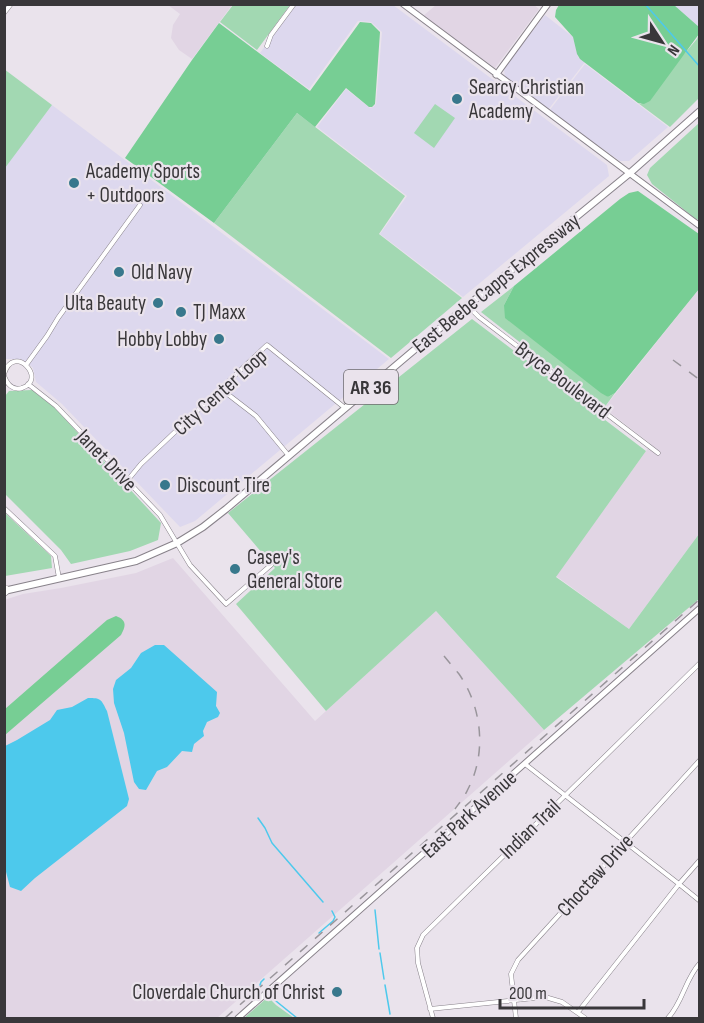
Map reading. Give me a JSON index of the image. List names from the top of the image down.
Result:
{
  "streets": {
    "main road": ["East Beebe Capps Expressway", "AR 36"],
    "street": [
      "Bryce Boulevard",
      "City Center Loop",
      "Janet Drive",
      "East Park Avenue",
      "Indian Trail",
      "Choctaw Drive"
    ]
  },
  "crossings": [
    ["East Beebe Capps Expressway", "Bryce Boulevard"],
    ["East Beebe Capps Expressway", "City Center Loop"],
    ["East Beebe Capps Expressway", "Janet Drive"],
    ["City Center Loop", "Janet Drive"]
  ],
  "places": [
    "Searcy Christian Academy",
    "Academy Sports + Outdoors",
    "Old Navy",
    "Ulta Beauty",
    "TJ Maxx",
    "Hobby Lobby",
    "Discount Tire",
    "Casey's General Store",
    "Cloverdale Church of Christ"
  ],
  "scale_bar": "200 m",
  "north": "bottom right"
}
